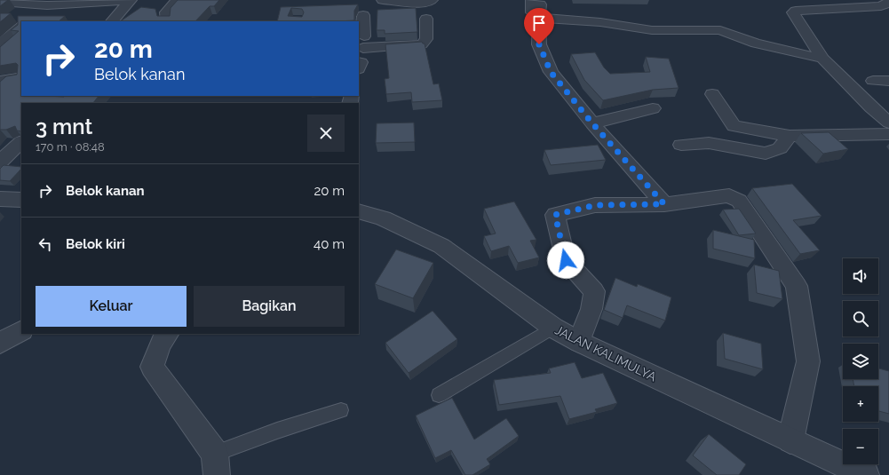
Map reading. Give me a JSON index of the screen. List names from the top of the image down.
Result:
{
  "streets": {
    "street": ["JALAN KALIMULYA"]
  },
  "page": {
    "turn": ["20 m", "Belok kanan"],
    "heading": ["3 mnt", "170 m · 08:48"],
    "list": [
      {
        "name": "Belok kanan",
        "value": "20 m"
      },
      {
        "name": "Belok kiri",
        "value": "40 m"
      }
    ],
    "map_buttons": ["+", "−"],
    "buttons": ["Keluar", "Bagikan"]
  }
}
